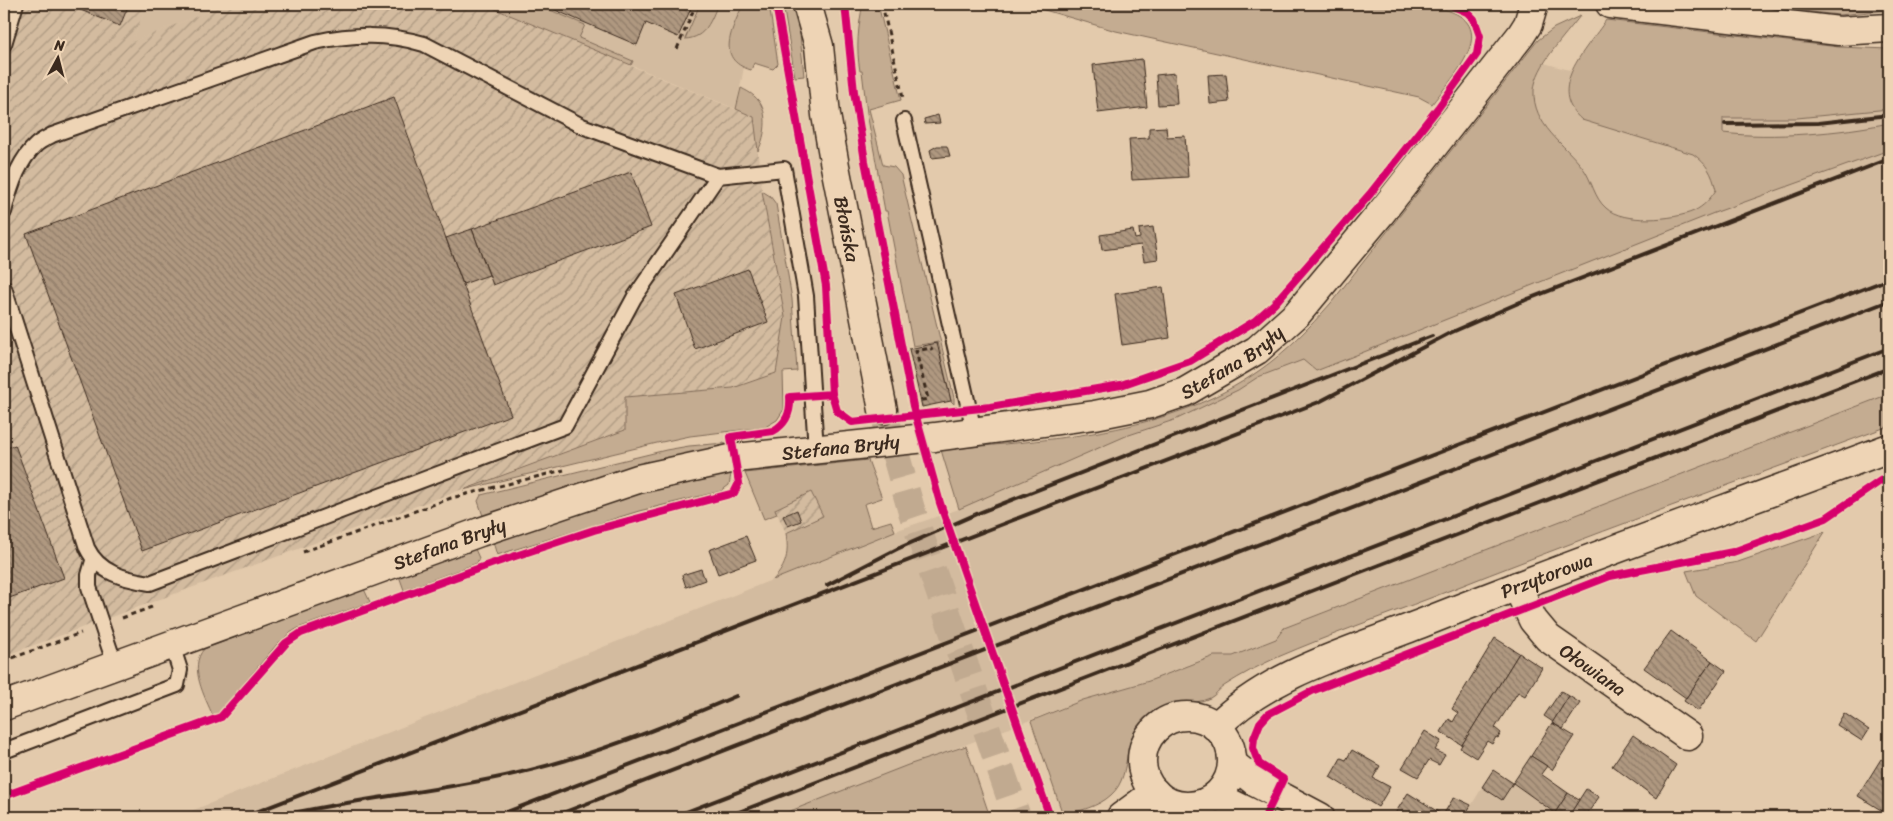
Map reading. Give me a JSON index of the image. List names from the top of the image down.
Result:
{
  "streets": {
    "street": [
      "Błońska",
      "Stefana Bryły",
      "Przytorowa",
      "Ołowiana"
    ]
  },
  "crossings": [
    ["Przytorowa", "Ołowiana"]
  ],
  "north": "top"
}
